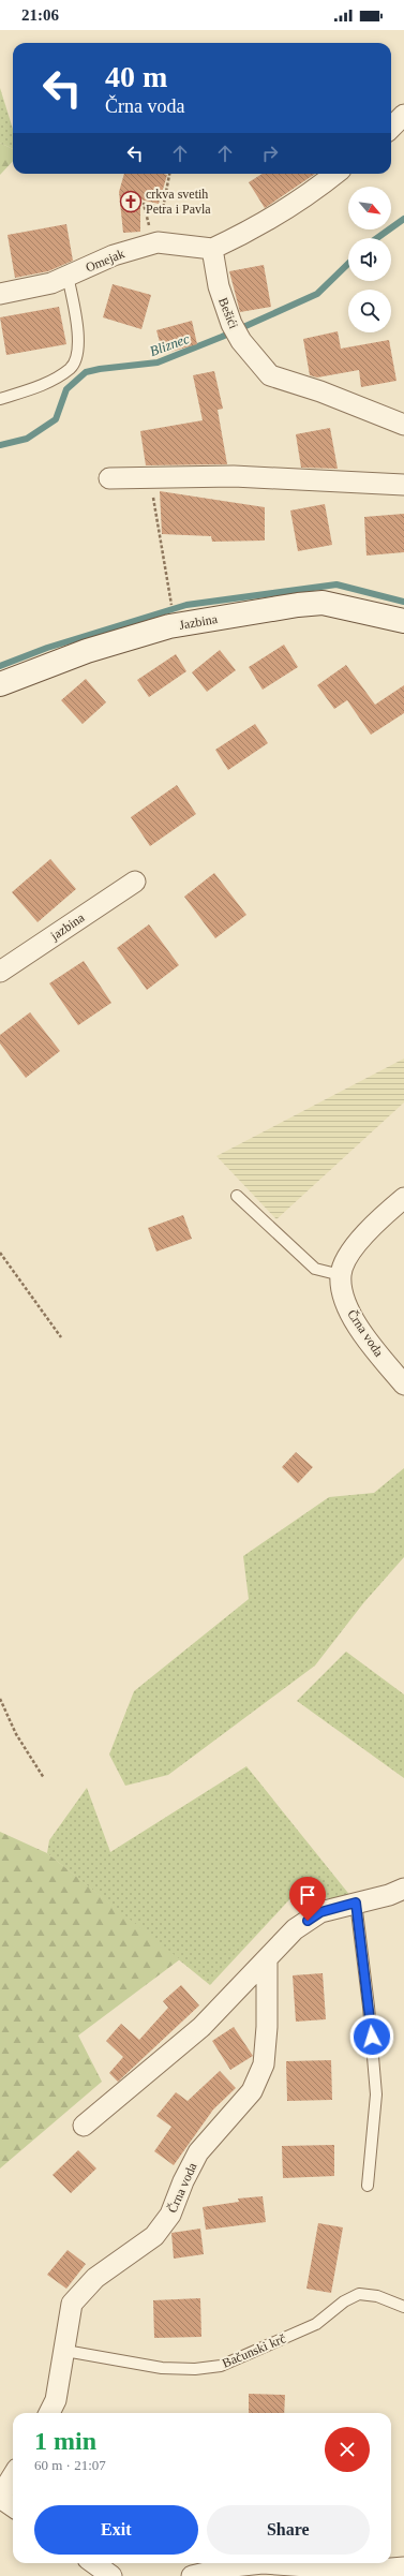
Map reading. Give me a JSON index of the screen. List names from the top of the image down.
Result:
{
  "streets": {
    "street": [
      "Omejak",
      "Bešići",
      "Jazbina",
      "jazbina",
      "Črna voda"
    ],
    "lane": ["Bačunski krč"]
  },
  "crossings": [
    ["Omejak", "Bešići"],
    ["Črna voda", "Bačunski krč"]
  ],
  "water": ["Bliznec"],
  "places": {
    "church": ["crkva svetih Petra i Pavla"]
  },
  "north": "bottom right",
  "page": {
    "status": "21:06",
    "turn": ["40 m", "Črna voda"],
    "heading": ["1 min", "60 m · 21:07"],
    "buttons": ["Exit", "Share"]
  }
}
